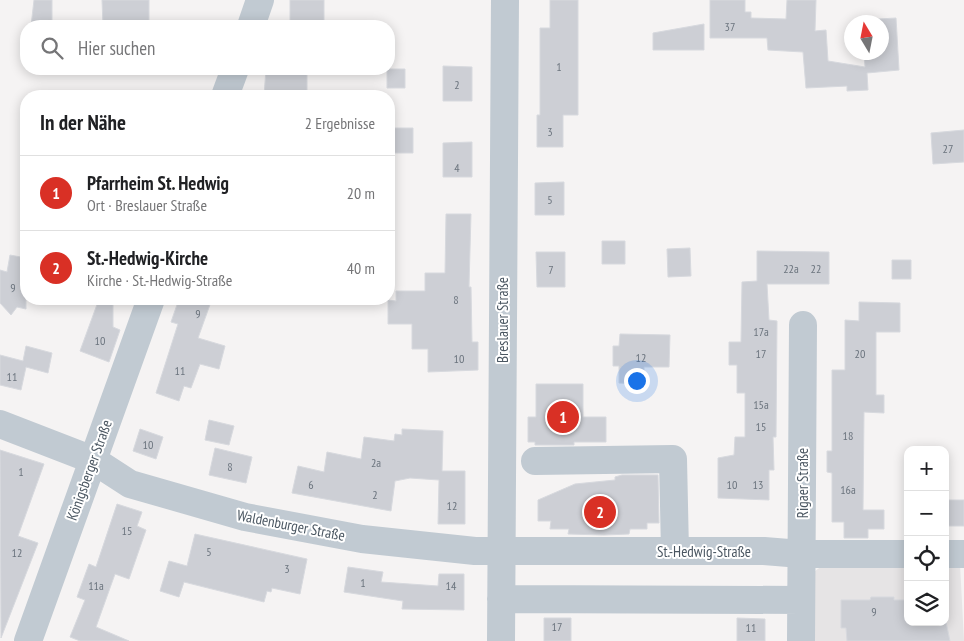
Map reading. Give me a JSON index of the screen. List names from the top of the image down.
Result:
{
  "streets": {
    "street": [
      "Breslauer Straße",
      "Königsberger Straße",
      "Rigaer Straße",
      "Waldenburger Straße",
      "St.-Hedwig-Straße"
    ]
  },
  "crossings": [
    ["Breslauer Straße", "Waldenburger Straße"],
    ["Breslauer Straße", "St.-Hedwig-Straße"],
    ["Königsberger Straße", "Waldenburger Straße"],
    ["Rigaer Straße", "St.-Hedwig-Straße"],
    ["Waldenburger Straße", "St.-Hedwig-Straße"]
  ],
  "house_numbers": [
    "37",
    "1",
    "2",
    "3",
    "27",
    "4",
    "5",
    "22a",
    "22",
    "7",
    "9",
    "8",
    "9",
    "17a",
    "10",
    "17",
    "20",
    "12",
    "10",
    "11",
    "11",
    "15a",
    "15",
    "18",
    "10",
    "2a",
    "8",
    "1",
    "6",
    "10",
    "13",
    "16a",
    "2",
    "12",
    "15",
    "5",
    "12",
    "3",
    "1",
    "11a",
    "14",
    "9",
    "17",
    "11"
  ],
  "north": "top",
  "page": {
    "search": "Hier suchen",
    "heading": ["In der Nähe", "2 Ergebnisse"],
    "list": [
      {
        "mark": "1",
        "name": "Pfarrheim St. Hedwig",
        "note": "Ort · Breslauer Straße",
        "value": "20 m"
      },
      {
        "mark": "2",
        "name": "St.-Hedwig-Kirche",
        "note": "Kirche · St.-Hedwig-Straße",
        "value": "40 m"
      }
    ],
    "pins": ["1", "2"],
    "map_buttons": ["+", "−"]
  }
}
